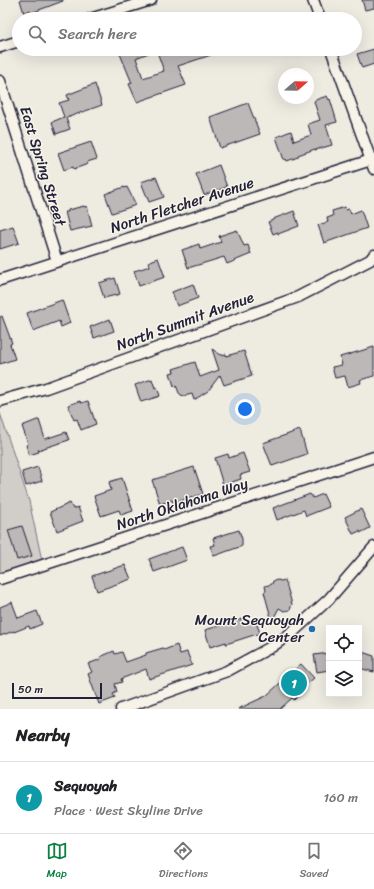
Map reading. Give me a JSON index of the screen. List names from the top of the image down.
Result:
{
  "streets": {
    "street": [
      "East Spring Street",
      "North Fletcher Avenue",
      "North Summit Avenue",
      "North Oklahoma Way"
    ]
  },
  "crossings": [
    ["East Spring Street", "North Fletcher Avenue"]
  ],
  "places": ["Mount Sequoyah Center"],
  "scale_bar": "50 m",
  "north": "right",
  "page": {
    "search": "Search here",
    "pins": "1",
    "scale": "50 m",
    "heading": "Nearby",
    "list": [
      {
        "mark": "1",
        "name": "Sequoyah",
        "note": "Place · West Skyline Drive",
        "value": "160 m"
      }
    ],
    "nav": ["Map", "Directions", "Saved"]
  }
}
